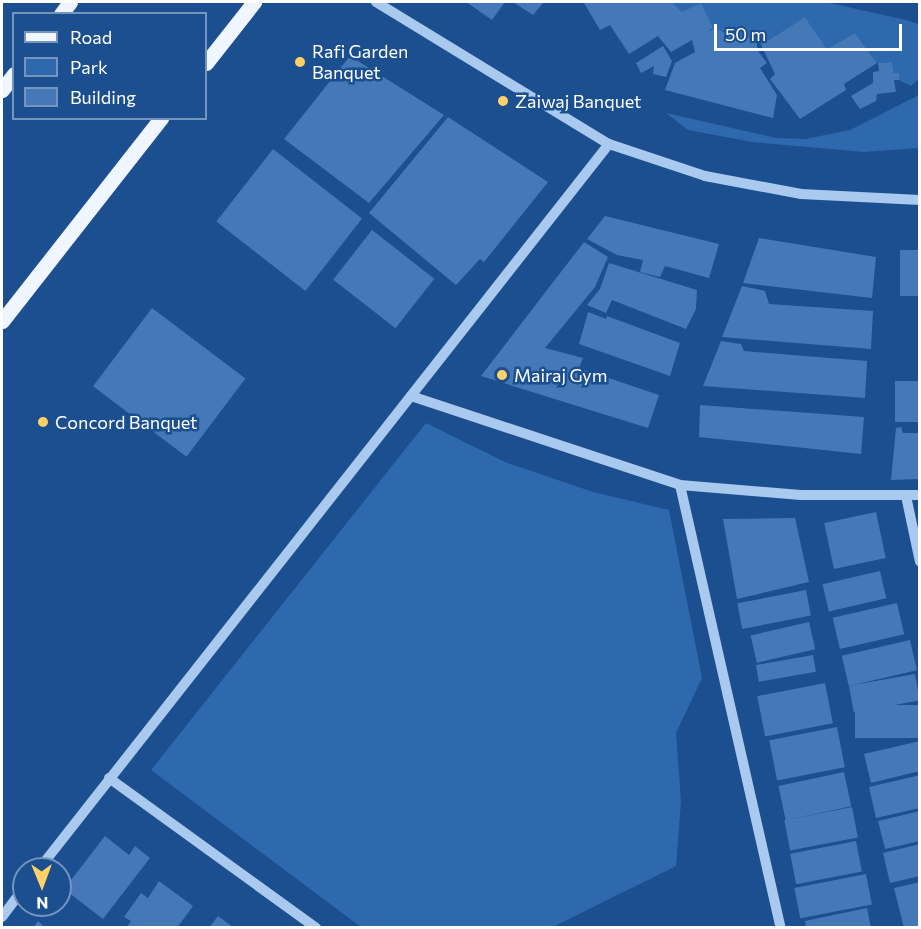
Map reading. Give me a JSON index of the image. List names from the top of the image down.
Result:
{
  "places": [
    "Rafi Garden Banquet",
    "Zaiwaj Banquet",
    "Mairaj Gym",
    "Concord Banquet"
  ],
  "legend": ["Road", "Park", "Building"],
  "scale_bar": "50 m",
  "north": "bottom"
}
